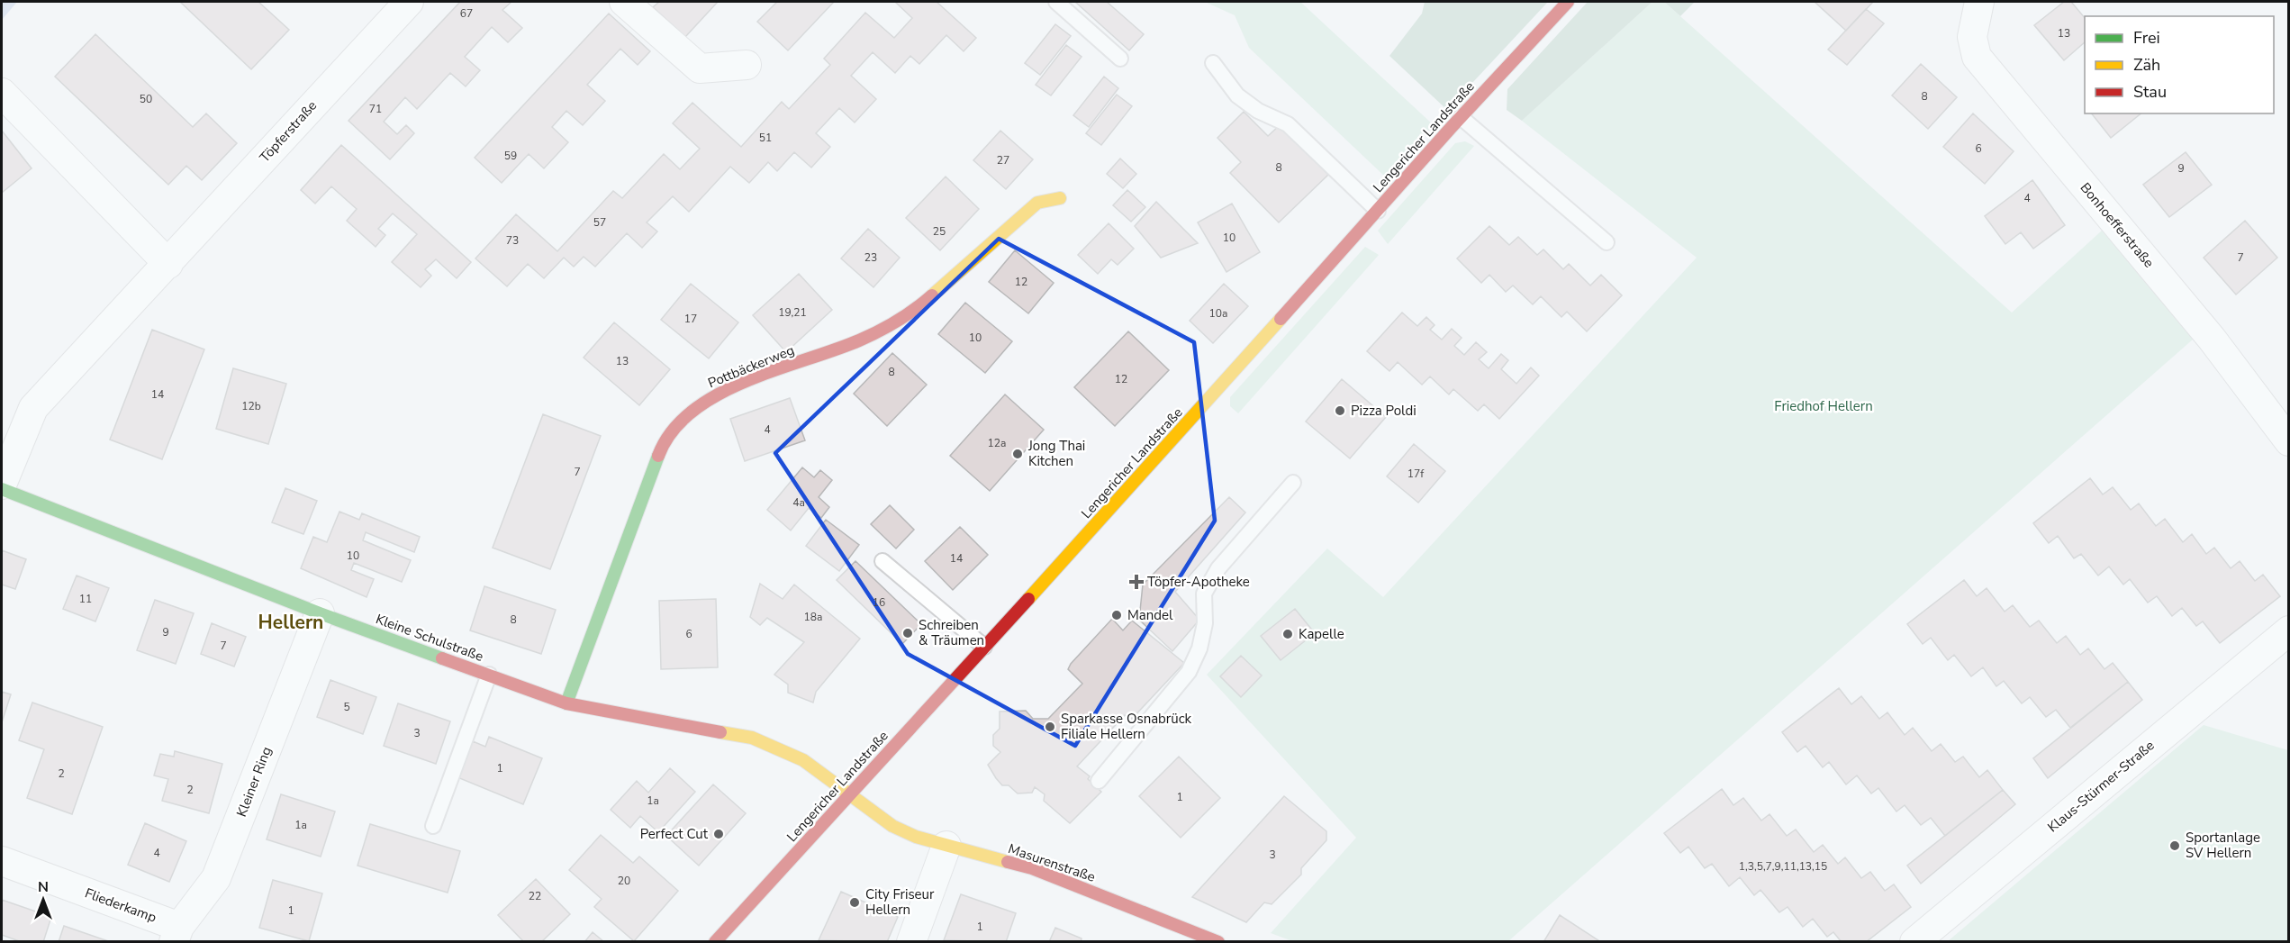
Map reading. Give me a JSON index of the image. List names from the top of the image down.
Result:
{
  "streets": {
    "street": [
      "Töpferstraße",
      "Lengericher Landstraße",
      "Bonhoefferstraße",
      "Pottbäckerweg",
      "Kleine Schulstraße",
      "Kleiner Ring",
      "Klaus-Stürmer-Straße",
      "Masurenstraße",
      "Fliederkamp"
    ]
  },
  "crossings": [
    ["Lengericher Landstraße", "Kleine Schulstraße"],
    ["Lengericher Landstraße", "Masurenstraße"],
    ["Pottbäckerweg", "Kleine Schulstraße"],
    ["Kleine Schulstraße", "Kleiner Ring"],
    ["Kleine Schulstraße", "Masurenstraße"],
    ["Kleiner Ring", "Fliederkamp"]
  ],
  "districts": ["Hellern"],
  "parks": ["Friedhof Hellern"],
  "places": {
    "other": [
      "Pizza Poldi",
      "Jong Thai Kitchen",
      "Mandel",
      "Schreiben & Träumen",
      "Kapelle",
      "Sparkasse Osnabrück Filiale Hellern",
      "Perfect Cut",
      "Sportanlage SV Hellern",
      "City Friseur Hellern"
    ],
    "health": ["Töpfer-Apotheke"]
  },
  "house_numbers": [
    "67",
    "13",
    "8",
    "50",
    "71",
    "51",
    "6",
    "59",
    "27",
    "8",
    "9",
    "4",
    "57",
    "25",
    "10",
    "73",
    "23",
    "7",
    "12",
    "19,21",
    "10a",
    "17",
    "10",
    "13",
    "8",
    "12",
    "14",
    "12b",
    "4",
    "12a",
    "7",
    "17f",
    "4a",
    "10",
    "14",
    "11",
    "16",
    "18a",
    "8",
    "9",
    "6",
    "7",
    "5",
    "3",
    "1",
    "2",
    "2",
    "1",
    "1a",
    "1a",
    "4",
    "3",
    "1,3,5,7,9,11,13,15",
    "20",
    "22",
    "1",
    "1"
  ],
  "legend": ["Frei", "Zäh", "Stau"],
  "north": "top"
}
